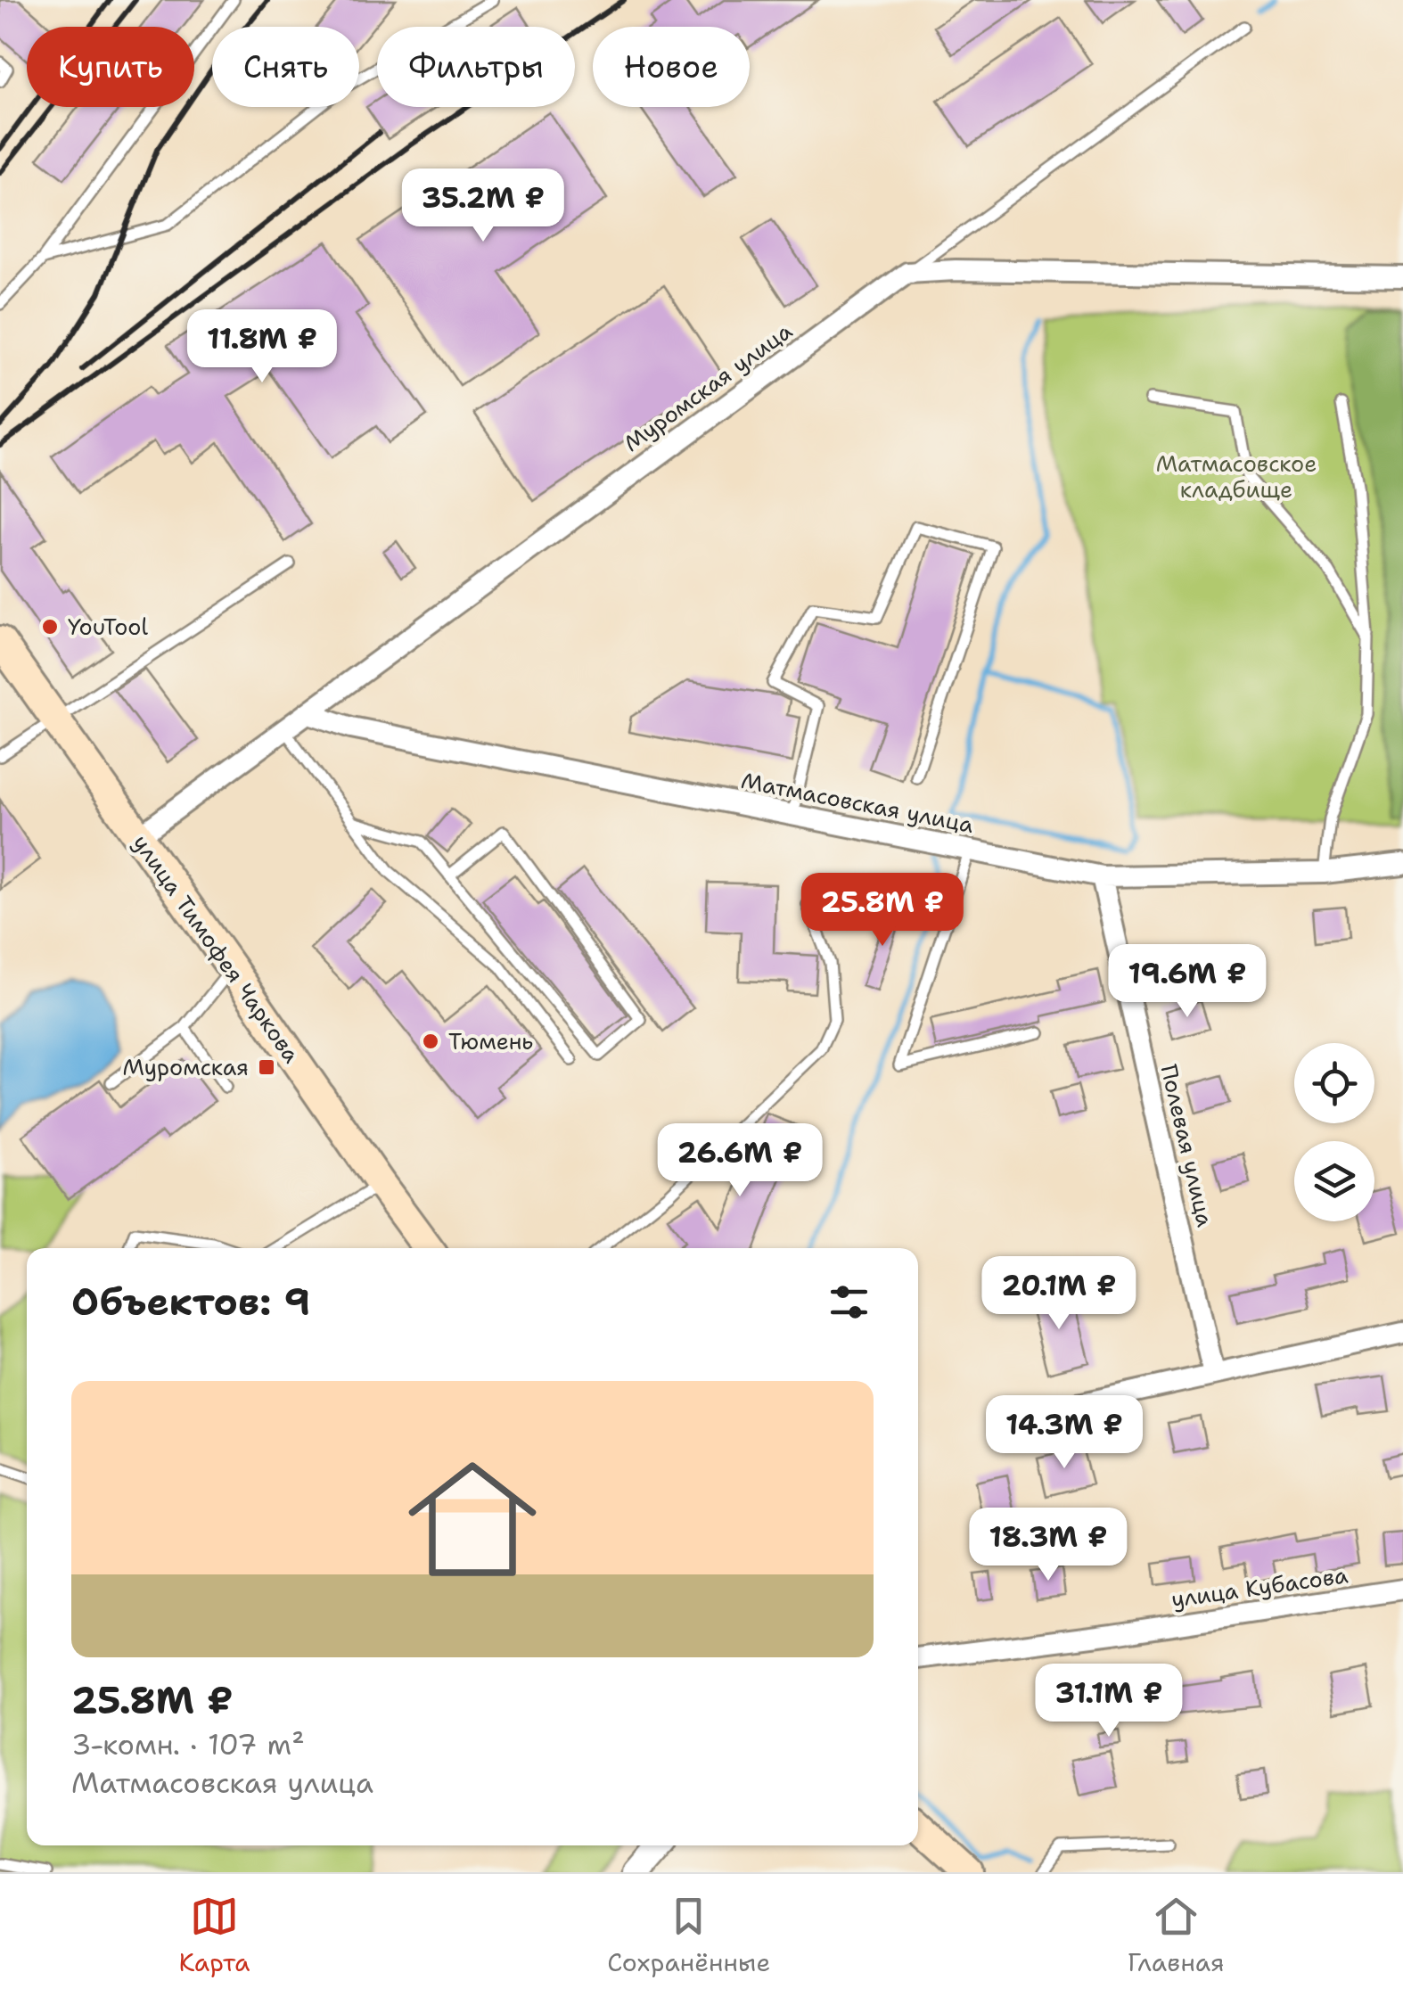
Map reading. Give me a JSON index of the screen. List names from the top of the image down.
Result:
{
  "streets": {
    "main road": ["улица Тимофея Чаркова"],
    "street": [
      "Муромская улица",
      "Матмасовская улица",
      "Полевая улица",
      "улица Кубасова"
    ]
  },
  "crossings": [
    ["Муромская улица", "Матмасовская улица"],
    ["Муромская улица", "улица Тимофея Чаркова"],
    ["Матмасовская улица", "Полевая улица"]
  ],
  "parks": ["Матмасовское кладбище"],
  "places": {
    "other": ["YouTool", "Тюмень"],
    "transit": ["Муромская"]
  },
  "page": {
    "chip": [
      "Купить",
      "Снять",
      "Фильтры",
      "Новое"
    ],
    "price": [
      "35.2M ₽",
      "11.8M ₽",
      "25.8M ₽",
      "19.6M ₽",
      "26.6M ₽",
      "20.1M ₽",
      "14.3M ₽",
      "18.3M ₽",
      "31.1M ₽"
    ],
    "heading": "Объектов: 9",
    "list": [
      {
        "name": "25.8M ₽",
        "note": "3-комн. · 107 m² · Матмасовская улица"
      }
    ],
    "tabs": ["Карта", "Сохранённые", "Главная"]
  }
}
